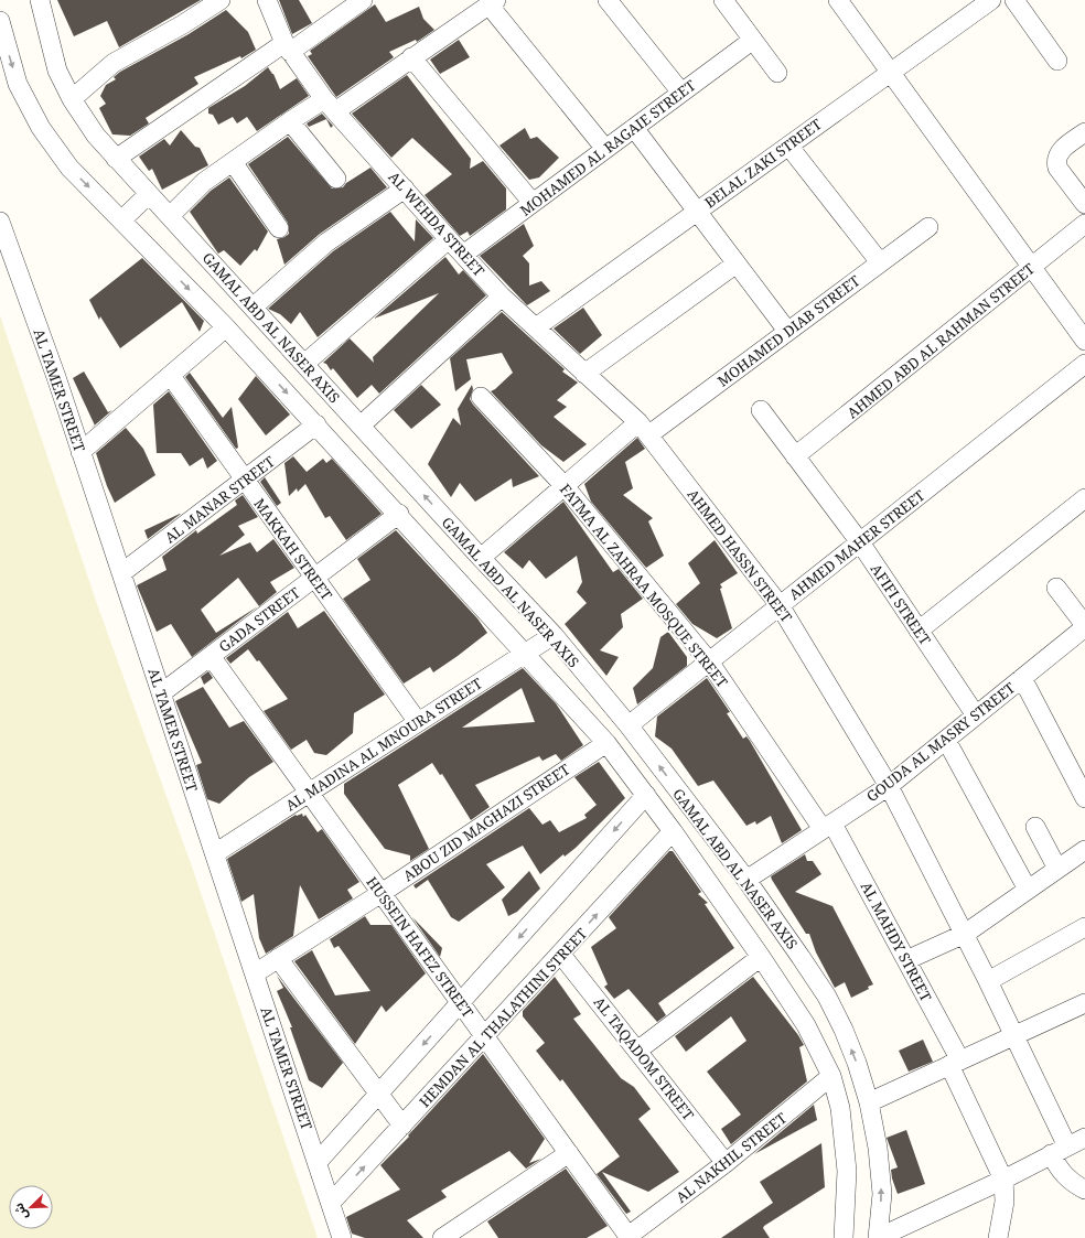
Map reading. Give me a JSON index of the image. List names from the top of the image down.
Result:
{
  "streets": {
    "street": [
      "MOHAMED AL RAGAIE STREET",
      "BELAL ZAKI STREET",
      "AL WEHDA STREET",
      "GAMAL ABD AL NASER AXIS",
      "MOHAMED DIAB STREET",
      "AHMED ABD AL RAHMAN STREET",
      "AL TAMER STREET",
      "AL MANAR STREET",
      "AHMED MAHER STREET",
      "MAKKAH STREET",
      "AHMED HASSN STREET",
      "FATMA AL ZAHRAA MOSQUE STREET",
      "AFIFI STREET",
      "GADA STREET",
      "GOUDA AL MASRY STREET",
      "AL MADINA AL MNOURA STREET",
      "ABOU ZID MAGHAZI STREET",
      "AL MAHDY STREET",
      "HUSSEIN HAFEZ STREET",
      "HEMDAN AL THALATHINI STREET",
      "AL TAQADOM STREET",
      "AL NAKHIL STREET"
    ]
  },
  "crossings": [
    ["MOHAMED AL RAGAIE STREET", "AL WEHDA STREET"],
    ["BELAL ZAKI STREET", "AL WEHDA STREET"],
    ["AL WEHDA STREET", "MOHAMED DIAB STREET"],
    ["AL WEHDA STREET", "AHMED HASSN STREET"],
    ["GAMAL ABD AL NASER AXIS", "MOHAMED DIAB STREET"],
    ["GAMAL ABD AL NASER AXIS", "AL MANAR STREET"],
    ["GAMAL ABD AL NASER AXIS", "AHMED MAHER STREET"],
    ["GAMAL ABD AL NASER AXIS", "GADA STREET"],
    ["GAMAL ABD AL NASER AXIS", "GOUDA AL MASRY STREET"],
    ["GAMAL ABD AL NASER AXIS", "AL MADINA AL MNOURA STREET"],
    ["GAMAL ABD AL NASER AXIS", "ABOU ZID MAGHAZI STREET"],
    ["GAMAL ABD AL NASER AXIS", "HEMDAN AL THALATHINI STREET"],
    ["GAMAL ABD AL NASER AXIS", "AL NAKHIL STREET"],
    ["MOHAMED DIAB STREET", "AHMED HASSN STREET"],
    ["MOHAMED DIAB STREET", "FATMA AL ZAHRAA MOSQUE STREET"],
    ["AHMED ABD AL RAHMAN STREET", "AFIFI STREET"],
    ["AL TAMER STREET", "AL MANAR STREET"],
    ["AL TAMER STREET", "GADA STREET"],
    ["AL TAMER STREET", "AL MADINA AL MNOURA STREET"],
    ["AL TAMER STREET", "ABOU ZID MAGHAZI STREET"],
    ["AL TAMER STREET", "HEMDAN AL THALATHINI STREET"],
    ["AL MANAR STREET", "MAKKAH STREET"],
    ["AHMED MAHER STREET", "AHMED HASSN STREET"],
    ["AHMED MAHER STREET", "FATMA AL ZAHRAA MOSQUE STREET"],
    ["AHMED MAHER STREET", "AFIFI STREET"],
    ["MAKKAH STREET", "GADA STREET"],
    ["MAKKAH STREET", "AL MADINA AL MNOURA STREET"],
    ["AHMED HASSN STREET", "GOUDA AL MASRY STREET"],
    ["FATMA AL ZAHRAA MOSQUE STREET", "GOUDA AL MASRY STREET"],
    ["FATMA AL ZAHRAA MOSQUE STREET", "AL MAHDY STREET"],
    ["AFIFI STREET", "GOUDA AL MASRY STREET"],
    ["GADA STREET", "HUSSEIN HAFEZ STREET"],
    ["GOUDA AL MASRY STREET", "AL MAHDY STREET"],
    ["AL MADINA AL MNOURA STREET", "HUSSEIN HAFEZ STREET"],
    ["ABOU ZID MAGHAZI STREET", "HUSSEIN HAFEZ STREET"],
    ["HUSSEIN HAFEZ STREET", "HEMDAN AL THALATHINI STREET"],
    ["HUSSEIN HAFEZ STREET", "AL NAKHIL STREET"],
    ["HEMDAN AL THALATHINI STREET", "AL TAQADOM STREET"],
    ["AL TAQADOM STREET", "AL NAKHIL STREET"]
  ],
  "north": "bottom left"
}
